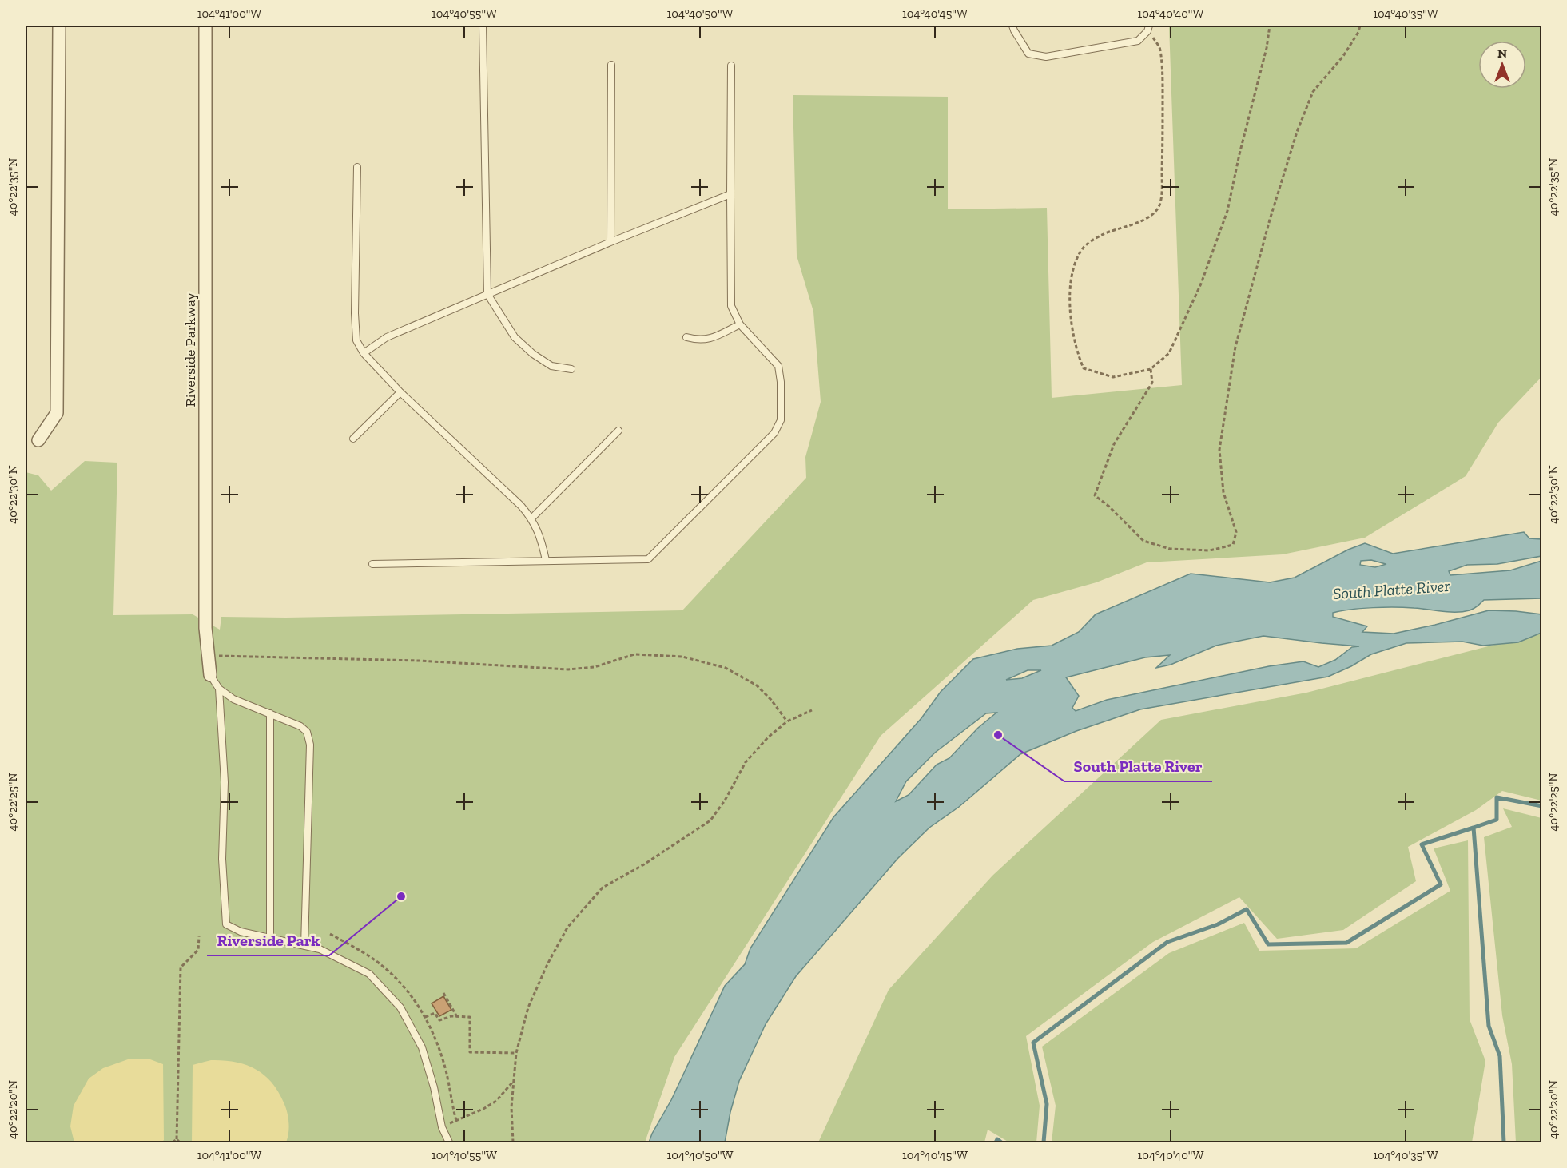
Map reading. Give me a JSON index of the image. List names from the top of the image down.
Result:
{
  "streets": {
    "street": ["Riverside Parkway"]
  },
  "water": ["South Platte River"],
  "places": ["South Platte River", "Riverside Park"],
  "north": "top",
  "coordinates": [
    "104°41'00\"W",
    "104°40'55\"W",
    "104°40'50\"W",
    "104°40'45\"W",
    "104°40'40\"W",
    "104°40'35\"W",
    "40°22'35\"N",
    "40°22'30\"N",
    "40°22'25\"N",
    "40°22'20\"N"
  ]
}
